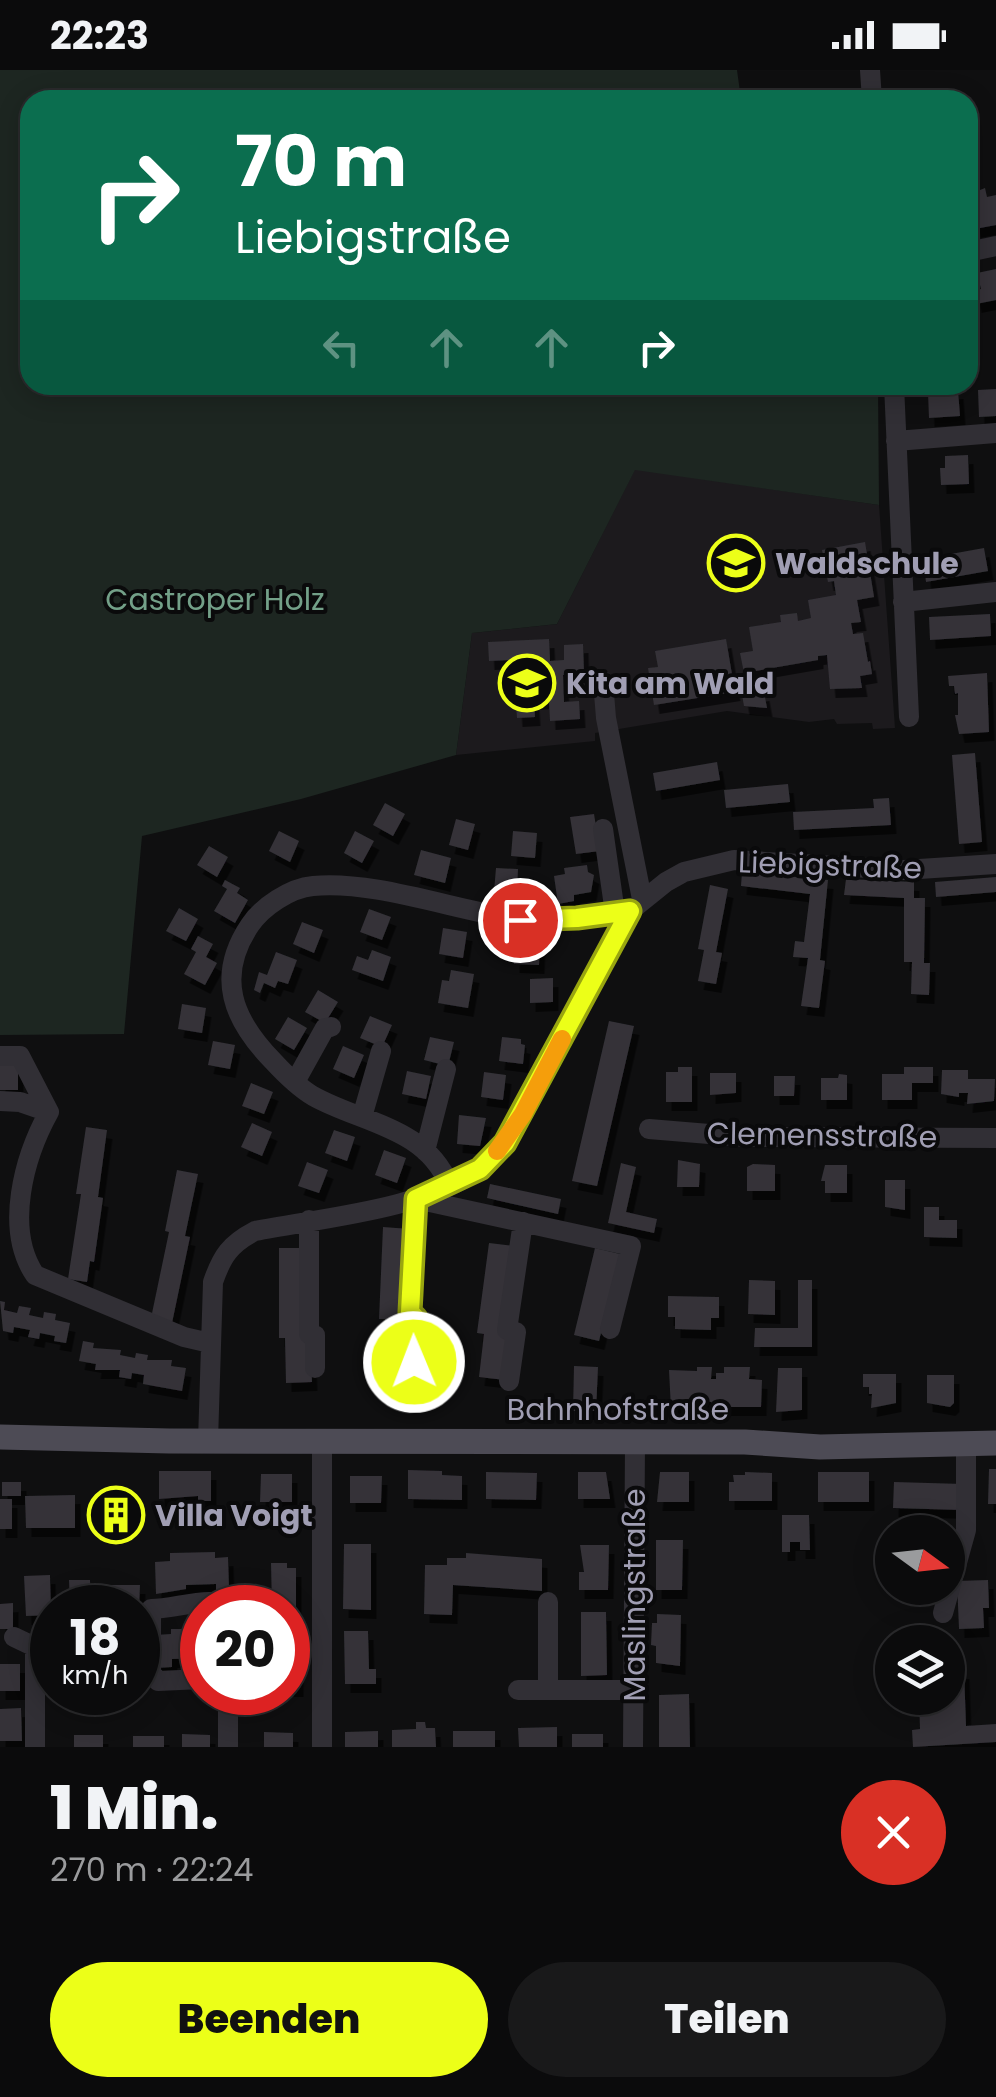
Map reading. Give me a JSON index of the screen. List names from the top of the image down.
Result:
{
  "streets": {
    "main road": ["Bahnhofstraße"],
    "street": ["Liebigstraße", "Clemensstraße", "Maslingstraße"]
  },
  "crossings": [
    ["Liebigstraße", "Bahnhofstraße"],
    ["Bahnhofstraße", "Maslingstraße"]
  ],
  "parks": ["Castroper Holz"],
  "places": {
    "school or university": ["Waldschule", "Kita am Wald"],
    "building": ["Villa Voigt"]
  },
  "north": "right",
  "page": {
    "status": "22:23",
    "turn": ["70 m", "Liebigstraße"],
    "speed": "18 km/h",
    "limit": "20",
    "heading": ["1 Min.", "270 m · 22:24"],
    "buttons": ["Beenden", "Teilen"]
  }
}
